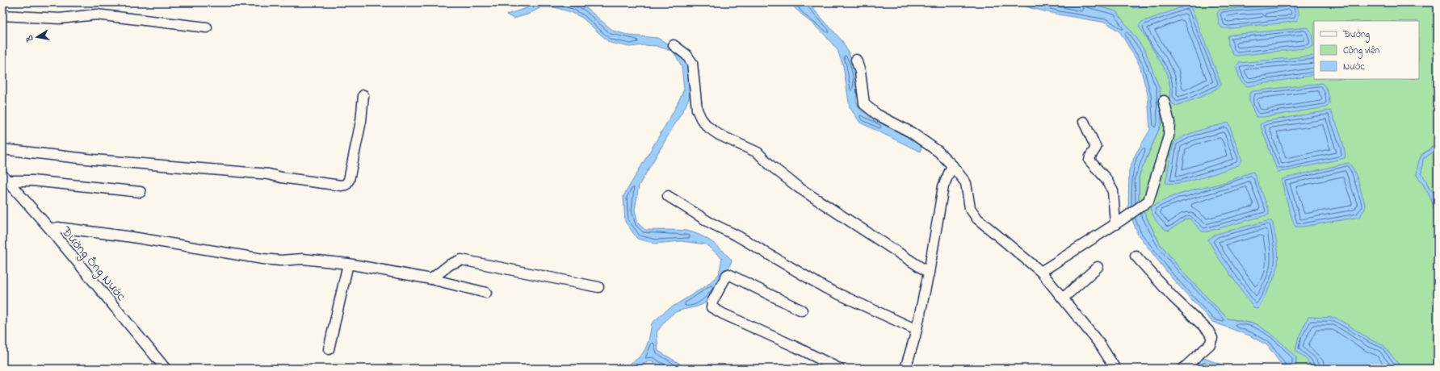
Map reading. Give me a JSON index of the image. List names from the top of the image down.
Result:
{
  "streets": {
    "street": ["Đường Ống Nước"]
  },
  "legend": ["Đường", "Công viên", "Nước"],
  "north": "left"
}
